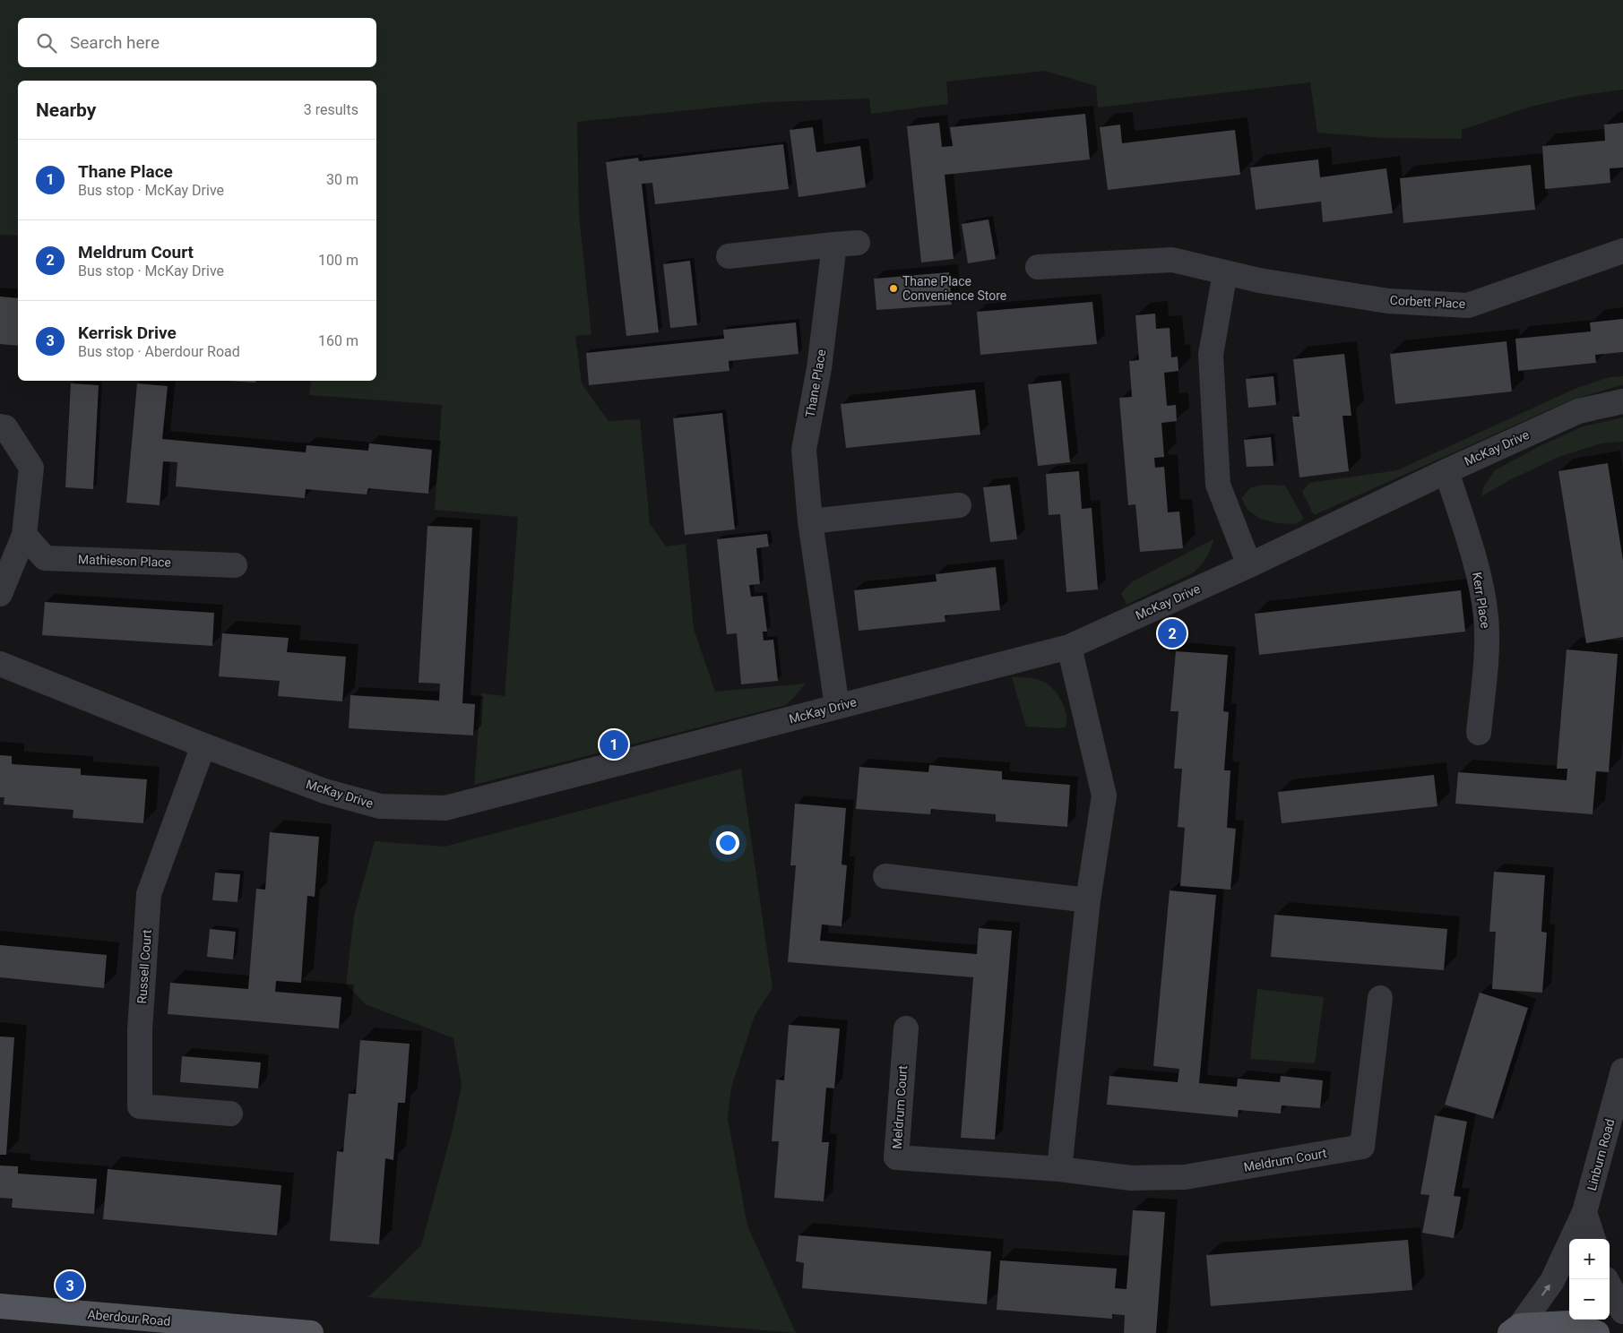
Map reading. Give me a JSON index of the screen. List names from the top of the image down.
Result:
{
  "streets": {
    "main road": ["Aberdour Road"],
    "street": [
      "Corbett Place",
      "Thane Place",
      "McKay Drive",
      "Mathieson Place",
      "Kerr Place",
      "Russell Court",
      "Meldrum Court",
      "Linburn Road"
    ]
  },
  "crossings": [
    ["Thane Place", "McKay Drive"],
    ["McKay Drive", "Kerr Place"],
    ["McKay Drive", "Russell Court"]
  ],
  "one_way": ["Linburn Road"],
  "places": ["Thane Place Convenience Store"],
  "page": {
    "search": "Search here",
    "heading": ["Nearby", "3 results"],
    "list": [
      {
        "mark": "1",
        "name": "Thane Place",
        "note": "Bus stop · McKay Drive",
        "value": "30 m"
      },
      {
        "mark": "2",
        "name": "Meldrum Court",
        "note": "Bus stop · McKay Drive",
        "value": "100 m"
      },
      {
        "mark": "3",
        "name": "Kerrisk Drive",
        "note": "Bus stop · Aberdour Road",
        "value": "160 m"
      }
    ],
    "pins": ["2", "1", "3"],
    "map_buttons": ["+", "−"]
  }
}
